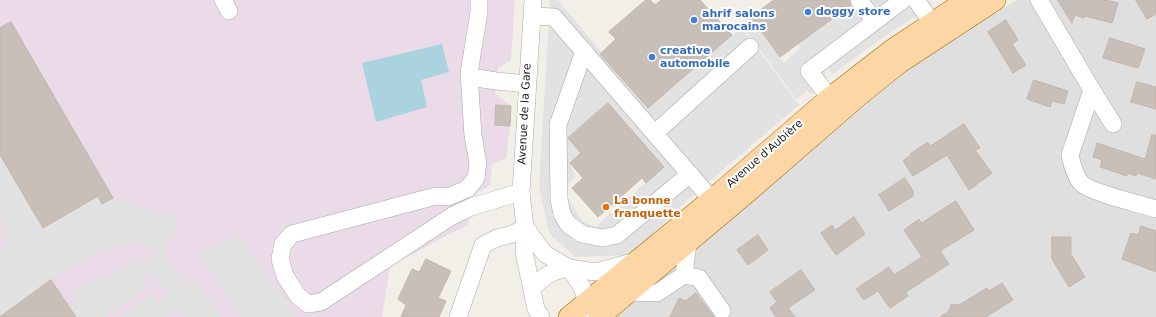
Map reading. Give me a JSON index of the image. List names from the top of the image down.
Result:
{
  "streets": {
    "main road": ["Avenue d'Aubière"],
    "street": ["Avenue de la Gare"]
  },
  "places": [
    "doggy store",
    "ahrif salons marocains",
    "creative automobile",
    "La bonne franquette"
  ]
}
